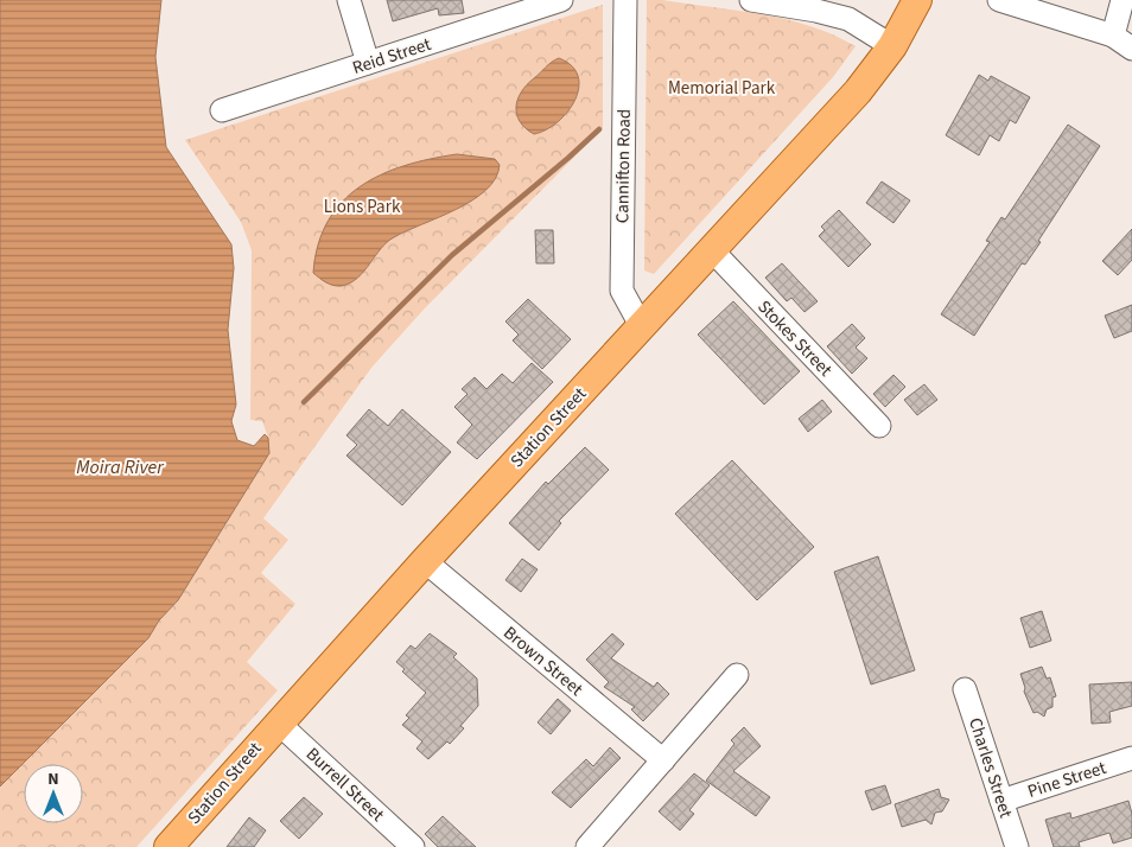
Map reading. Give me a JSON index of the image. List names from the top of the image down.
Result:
{
  "streets": {
    "main road": ["Station Street"],
    "street": [
      "Reid Street",
      "Cannifton Road",
      "Stokes Street",
      "Brown Street",
      "Charles Street",
      "Pine Street",
      "Burrell Street"
    ]
  },
  "crossings": [
    ["Cannifton Road", "Station Street"],
    ["Stokes Street", "Station Street"],
    ["Station Street", "Brown Street"],
    ["Station Street", "Burrell Street"],
    ["Charles Street", "Pine Street"]
  ],
  "water": ["Moira River"],
  "parks": ["Memorial Park", "Lions Park"],
  "north": "top"
}
